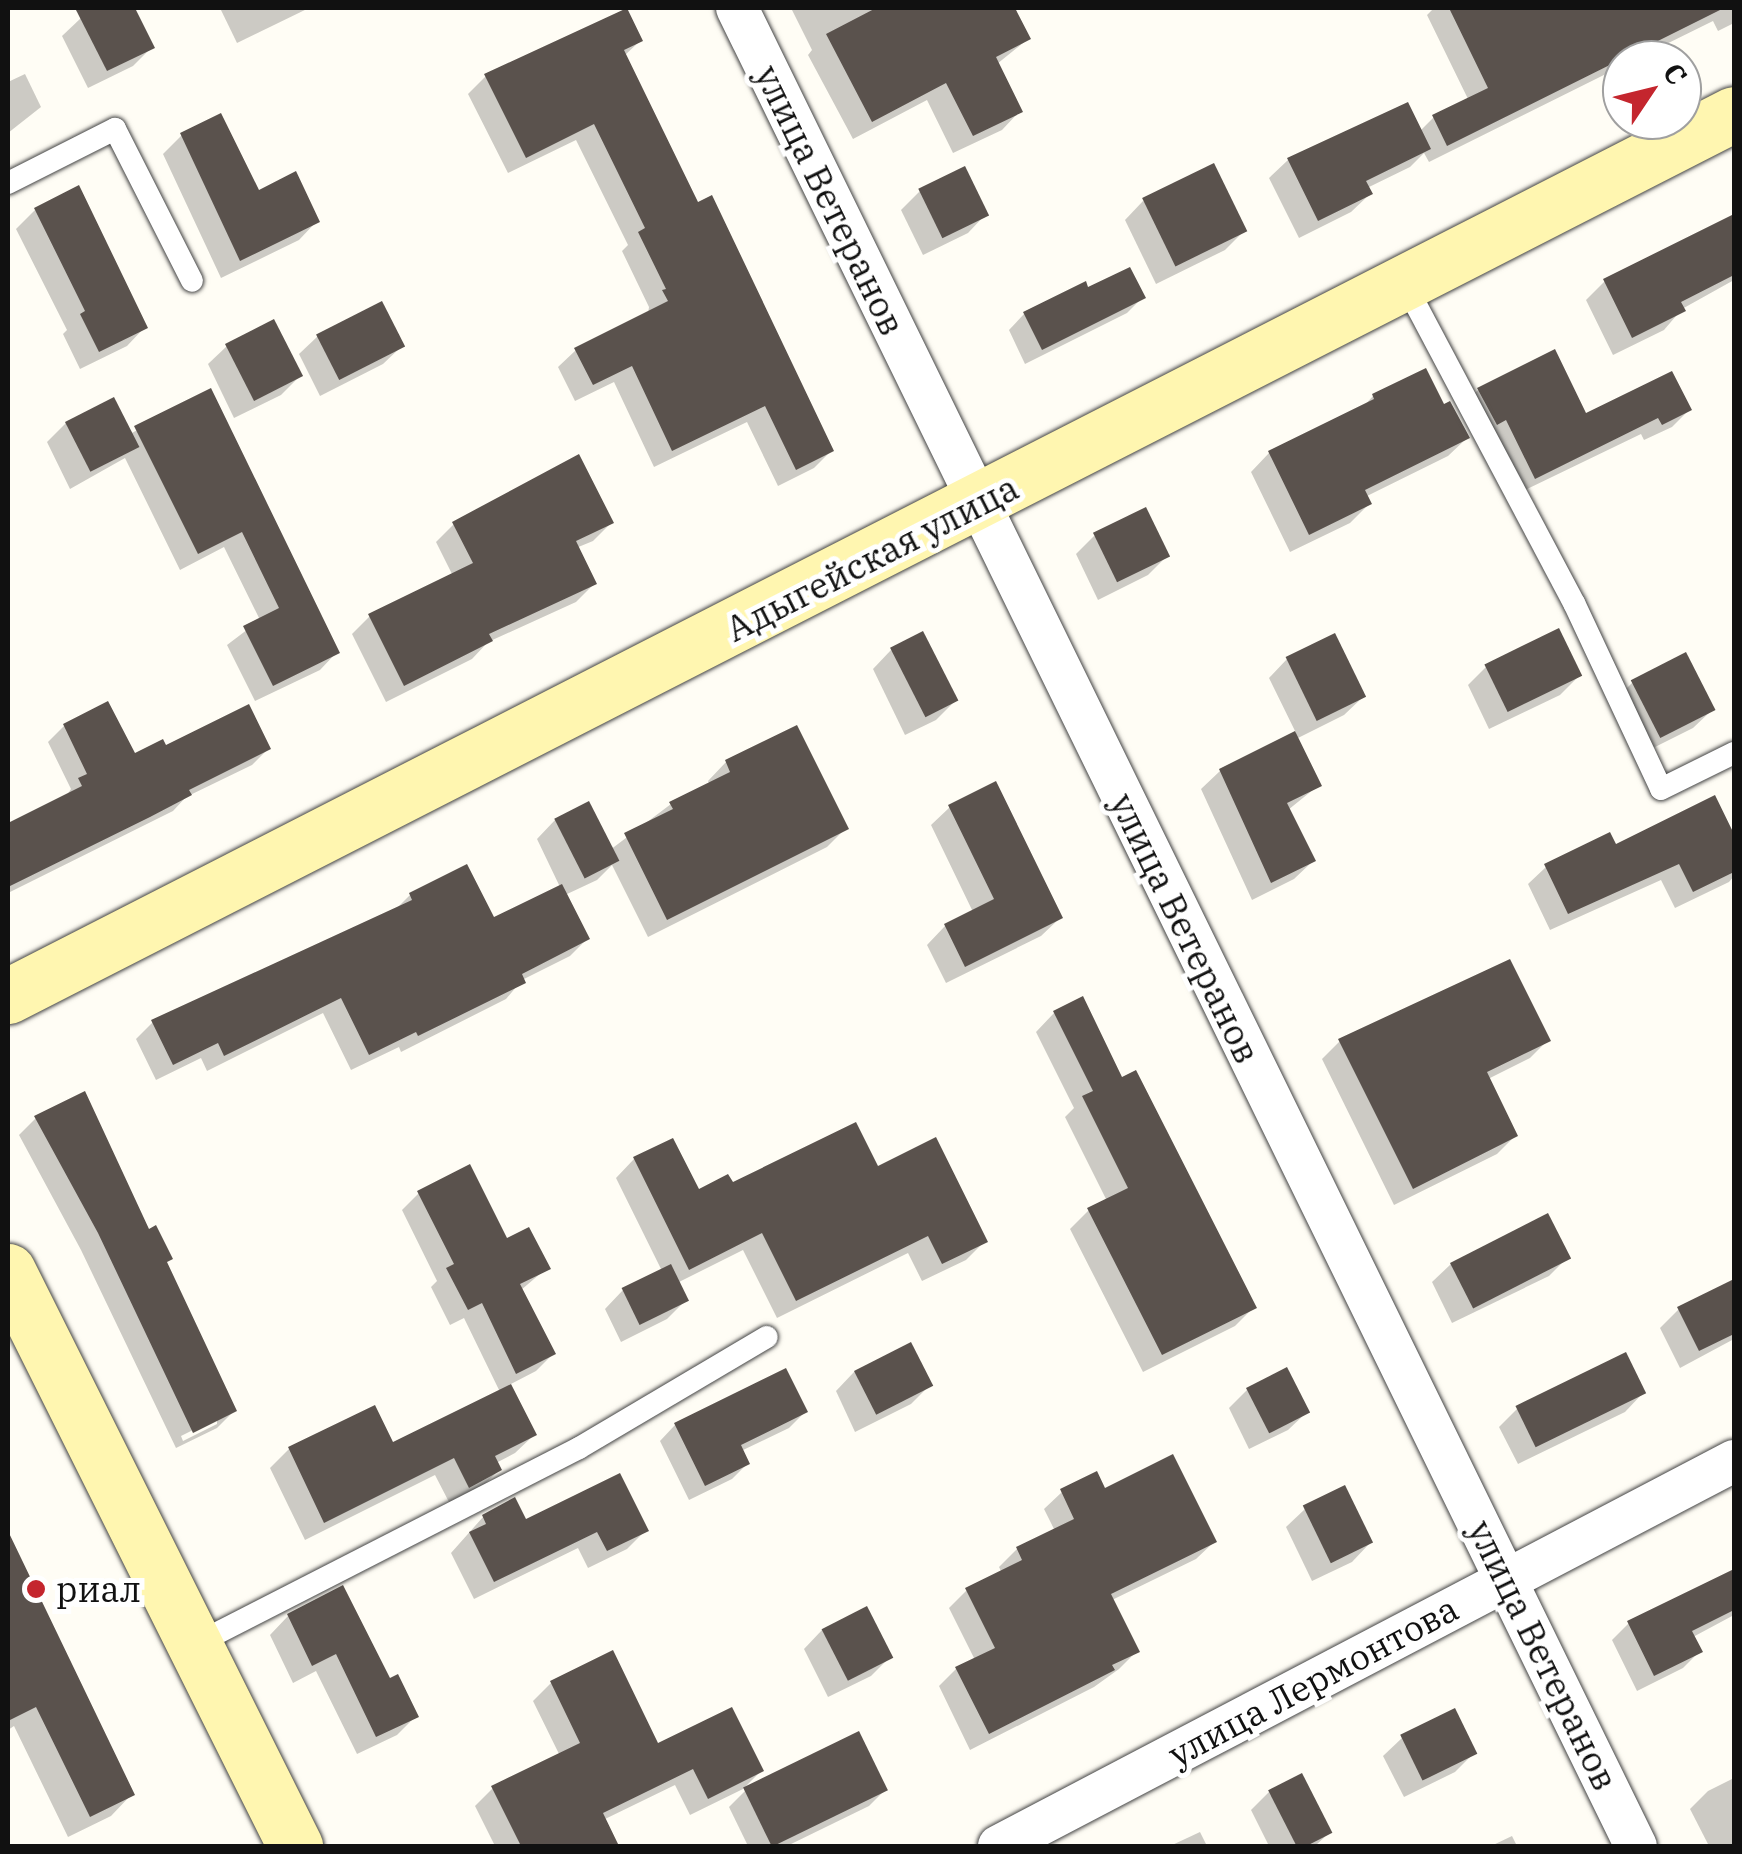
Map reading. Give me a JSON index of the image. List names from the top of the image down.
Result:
{
  "streets": {
    "main road": ["Адыгейская улица"],
    "street": ["улица Ветеранов", "улица Лермонтова"]
  },
  "crossings": [
    ["улица Ветеранов", "Адыгейская улица"],
    ["улица Ветеранов", "улица Лермонтова"]
  ],
  "places": ["риал"],
  "north": "top right"
}
